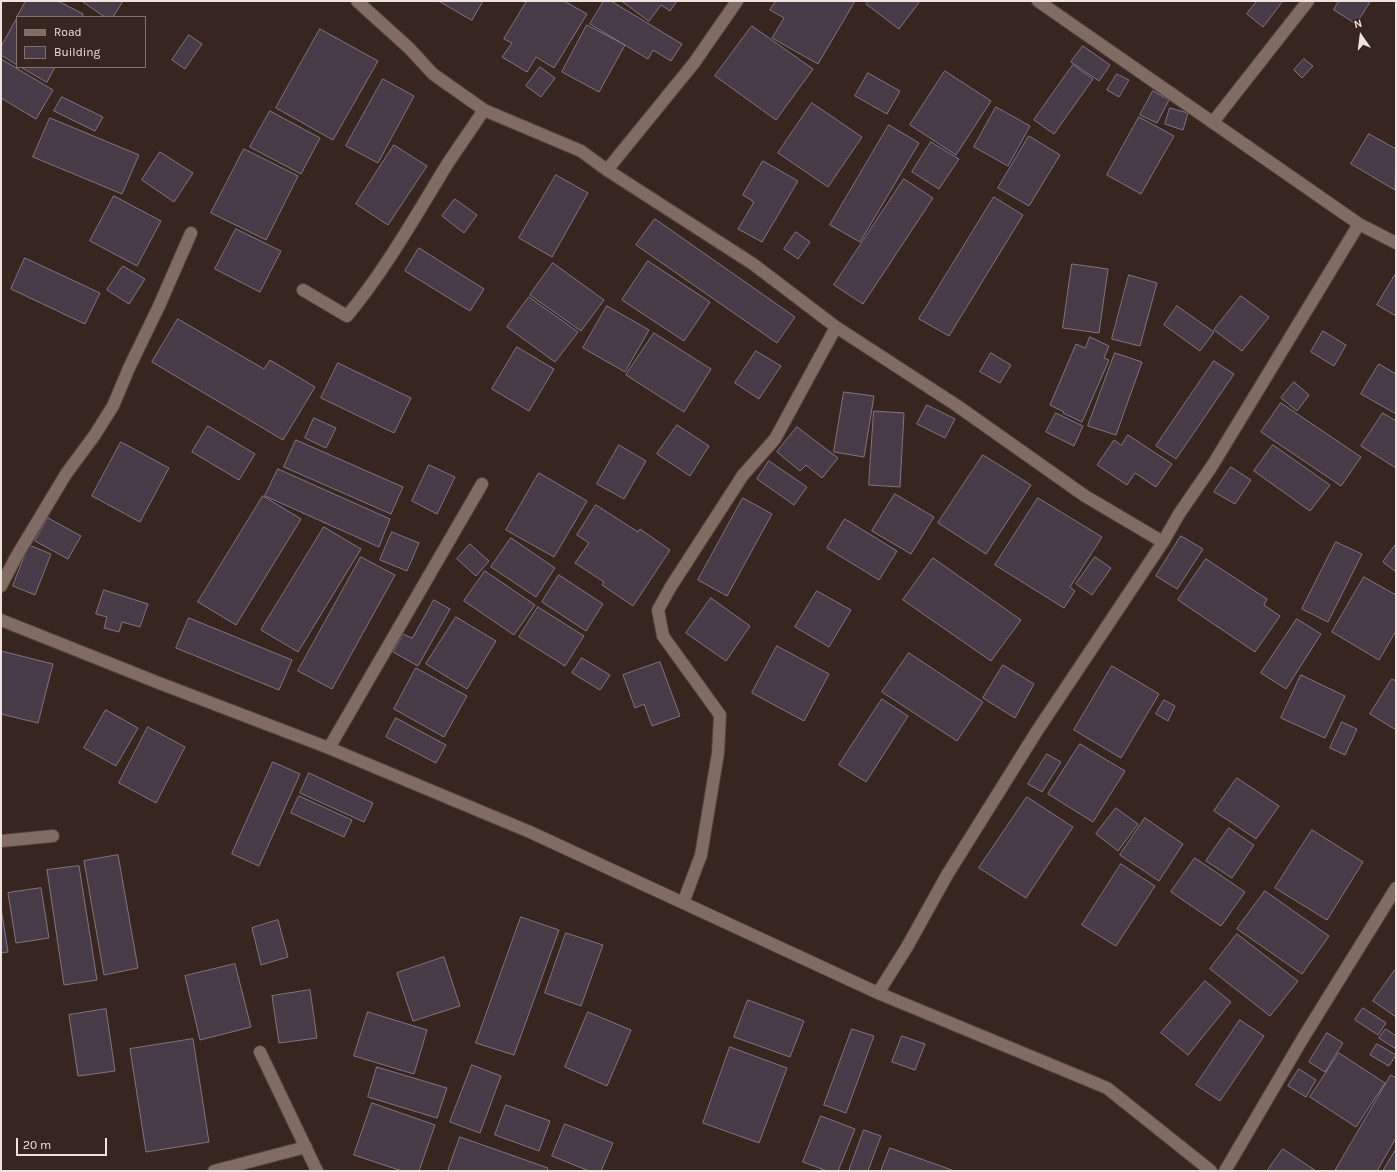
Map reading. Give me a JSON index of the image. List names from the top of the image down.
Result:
{
  "legend": ["Road", "Building"],
  "scale_bar": "20 m",
  "north": "top"
}
